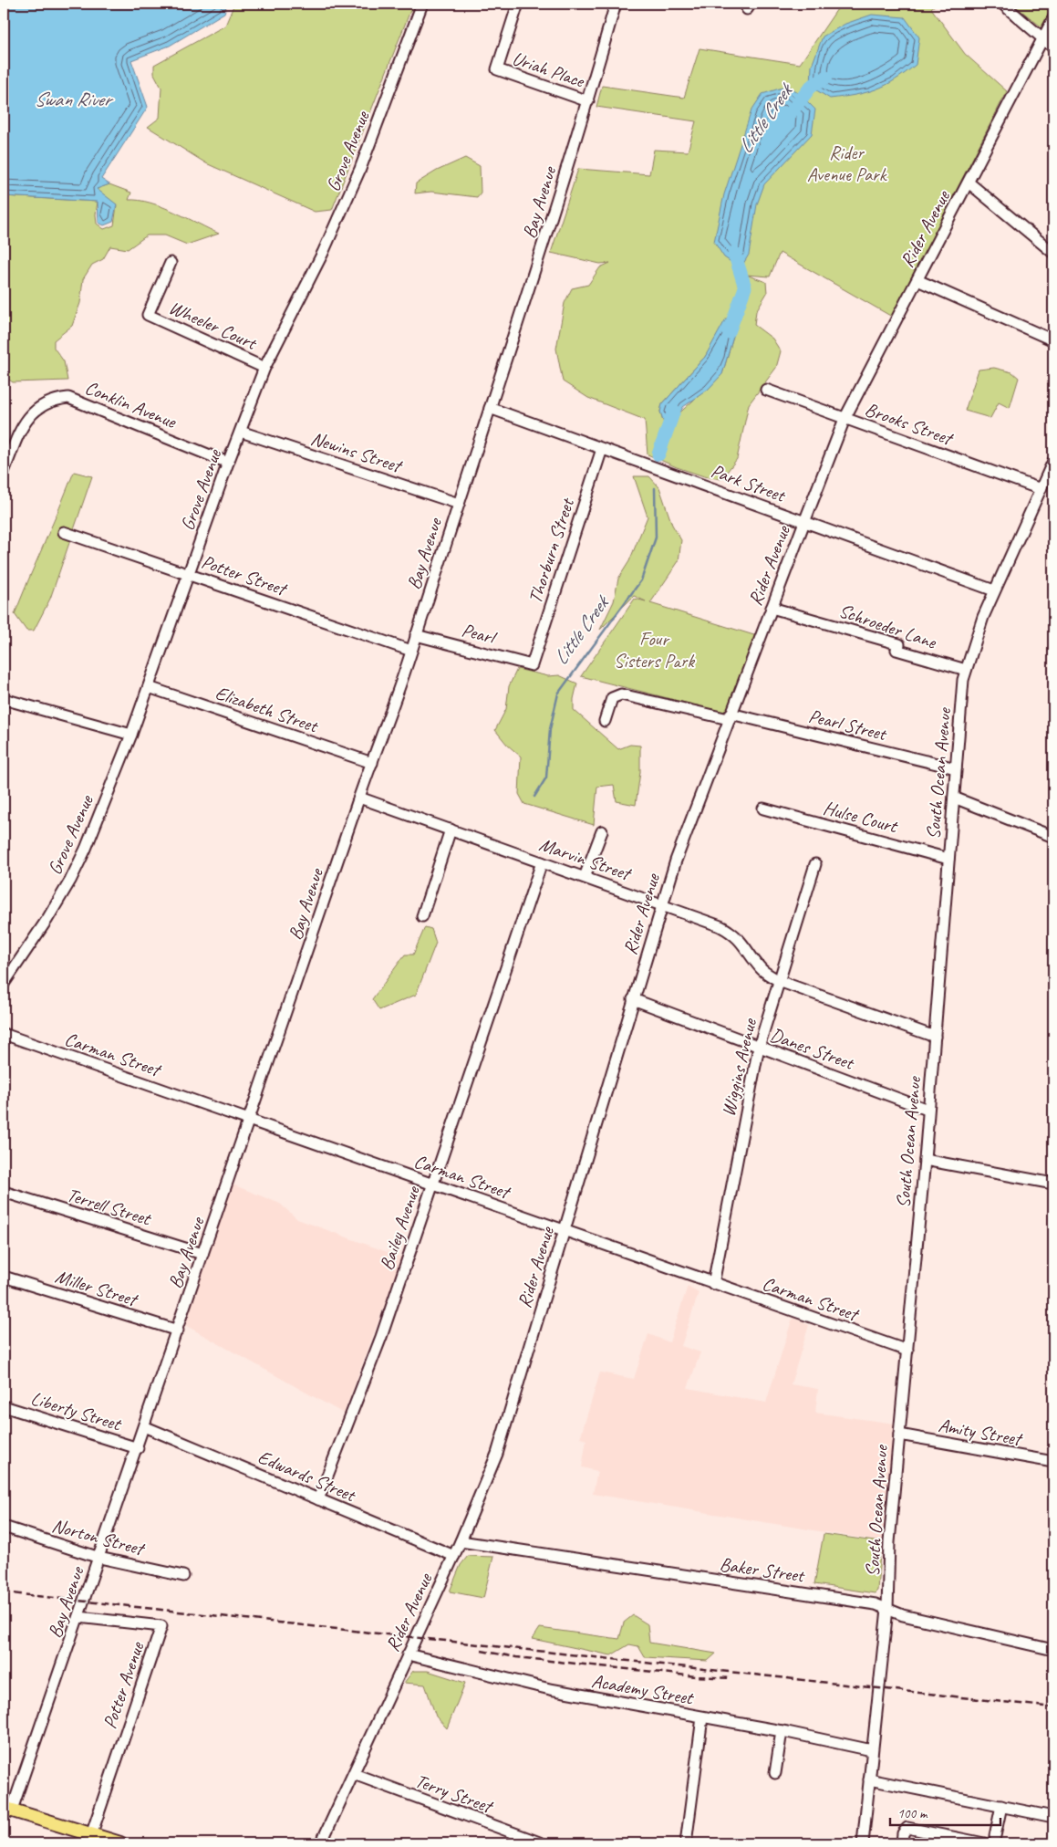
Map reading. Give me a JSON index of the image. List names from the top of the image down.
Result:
{
  "streets": {
    "street": [
      "Uriah Place",
      "Grove Avenue",
      "Bay Avenue",
      "Rider Avenue",
      "Wheeler Court",
      "Conklin Avenue",
      "Brooks Street",
      "Newins Street",
      "Park Street",
      "Thorburn Street",
      "Potter Street",
      "Schroeder Lane",
      "Pearl",
      "Elizabeth Street",
      "Pearl Street",
      "South Ocean Avenue",
      "Hulse Court",
      "Marvin Street",
      "Danes Street",
      "Carman Street",
      "Wiggins Avenue",
      "Terrell Street",
      "Bailey Avenue",
      "Miller Street",
      "Liberty Street",
      "Amity Street",
      "Edwards Street",
      "Norton Street",
      "Baker Street",
      "Potter Avenue",
      "Academy Street",
      "Terry Street"
    ]
  },
  "crossings": [
    ["Uriah Place", "Bay Avenue"],
    ["Grove Avenue", "Wheeler Court"],
    ["Grove Avenue", "Conklin Avenue"],
    ["Grove Avenue", "Newins Street"],
    ["Grove Avenue", "Potter Street"],
    ["Grove Avenue", "Elizabeth Street"],
    ["Bay Avenue", "Newins Street"],
    ["Bay Avenue", "Park Street"],
    ["Bay Avenue", "Potter Street"],
    ["Bay Avenue", "Pearl"],
    ["Bay Avenue", "Elizabeth Street"],
    ["Bay Avenue", "Marvin Street"],
    ["Bay Avenue", "Carman Street"],
    ["Bay Avenue", "Terrell Street"],
    ["Bay Avenue", "Miller Street"],
    ["Bay Avenue", "Liberty Street"],
    ["Bay Avenue", "Edwards Street"],
    ["Bay Avenue", "Norton Street"],
    ["Bay Avenue", "Potter Avenue"],
    ["Rider Avenue", "Brooks Street"],
    ["Rider Avenue", "Park Street"],
    ["Rider Avenue", "Schroeder Lane"],
    ["Rider Avenue", "Pearl Street"],
    ["Rider Avenue", "Marvin Street"],
    ["Rider Avenue", "Danes Street"],
    ["Rider Avenue", "Carman Street"],
    ["Rider Avenue", "Edwards Street"],
    ["Rider Avenue", "Baker Street"],
    ["Rider Avenue", "Academy Street"],
    ["Rider Avenue", "Terry Street"],
    ["Brooks Street", "South Ocean Avenue"],
    ["Park Street", "Thorburn Street"],
    ["Park Street", "South Ocean Avenue"],
    ["Thorburn Street", "Pearl"],
    ["Schroeder Lane", "South Ocean Avenue"],
    ["Pearl Street", "South Ocean Avenue"],
    ["South Ocean Avenue", "Hulse Court"],
    ["South Ocean Avenue", "Marvin Street"],
    ["South Ocean Avenue", "Danes Street"],
    ["South Ocean Avenue", "Carman Street"],
    ["South Ocean Avenue", "Amity Street"],
    ["South Ocean Avenue", "Baker Street"],
    ["South Ocean Avenue", "Academy Street"],
    ["Marvin Street", "Wiggins Avenue"],
    ["Marvin Street", "Bailey Avenue"],
    ["Danes Street", "Wiggins Avenue"],
    ["Carman Street", "Wiggins Avenue"],
    ["Carman Street", "Bailey Avenue"],
    ["Bailey Avenue", "Edwards Street"]
  ],
  "water": ["Swan River", "Little Creek"],
  "parks": ["Rider Avenue Park", "Four Sisters Park"],
  "scale_bar": "100 m"
}
